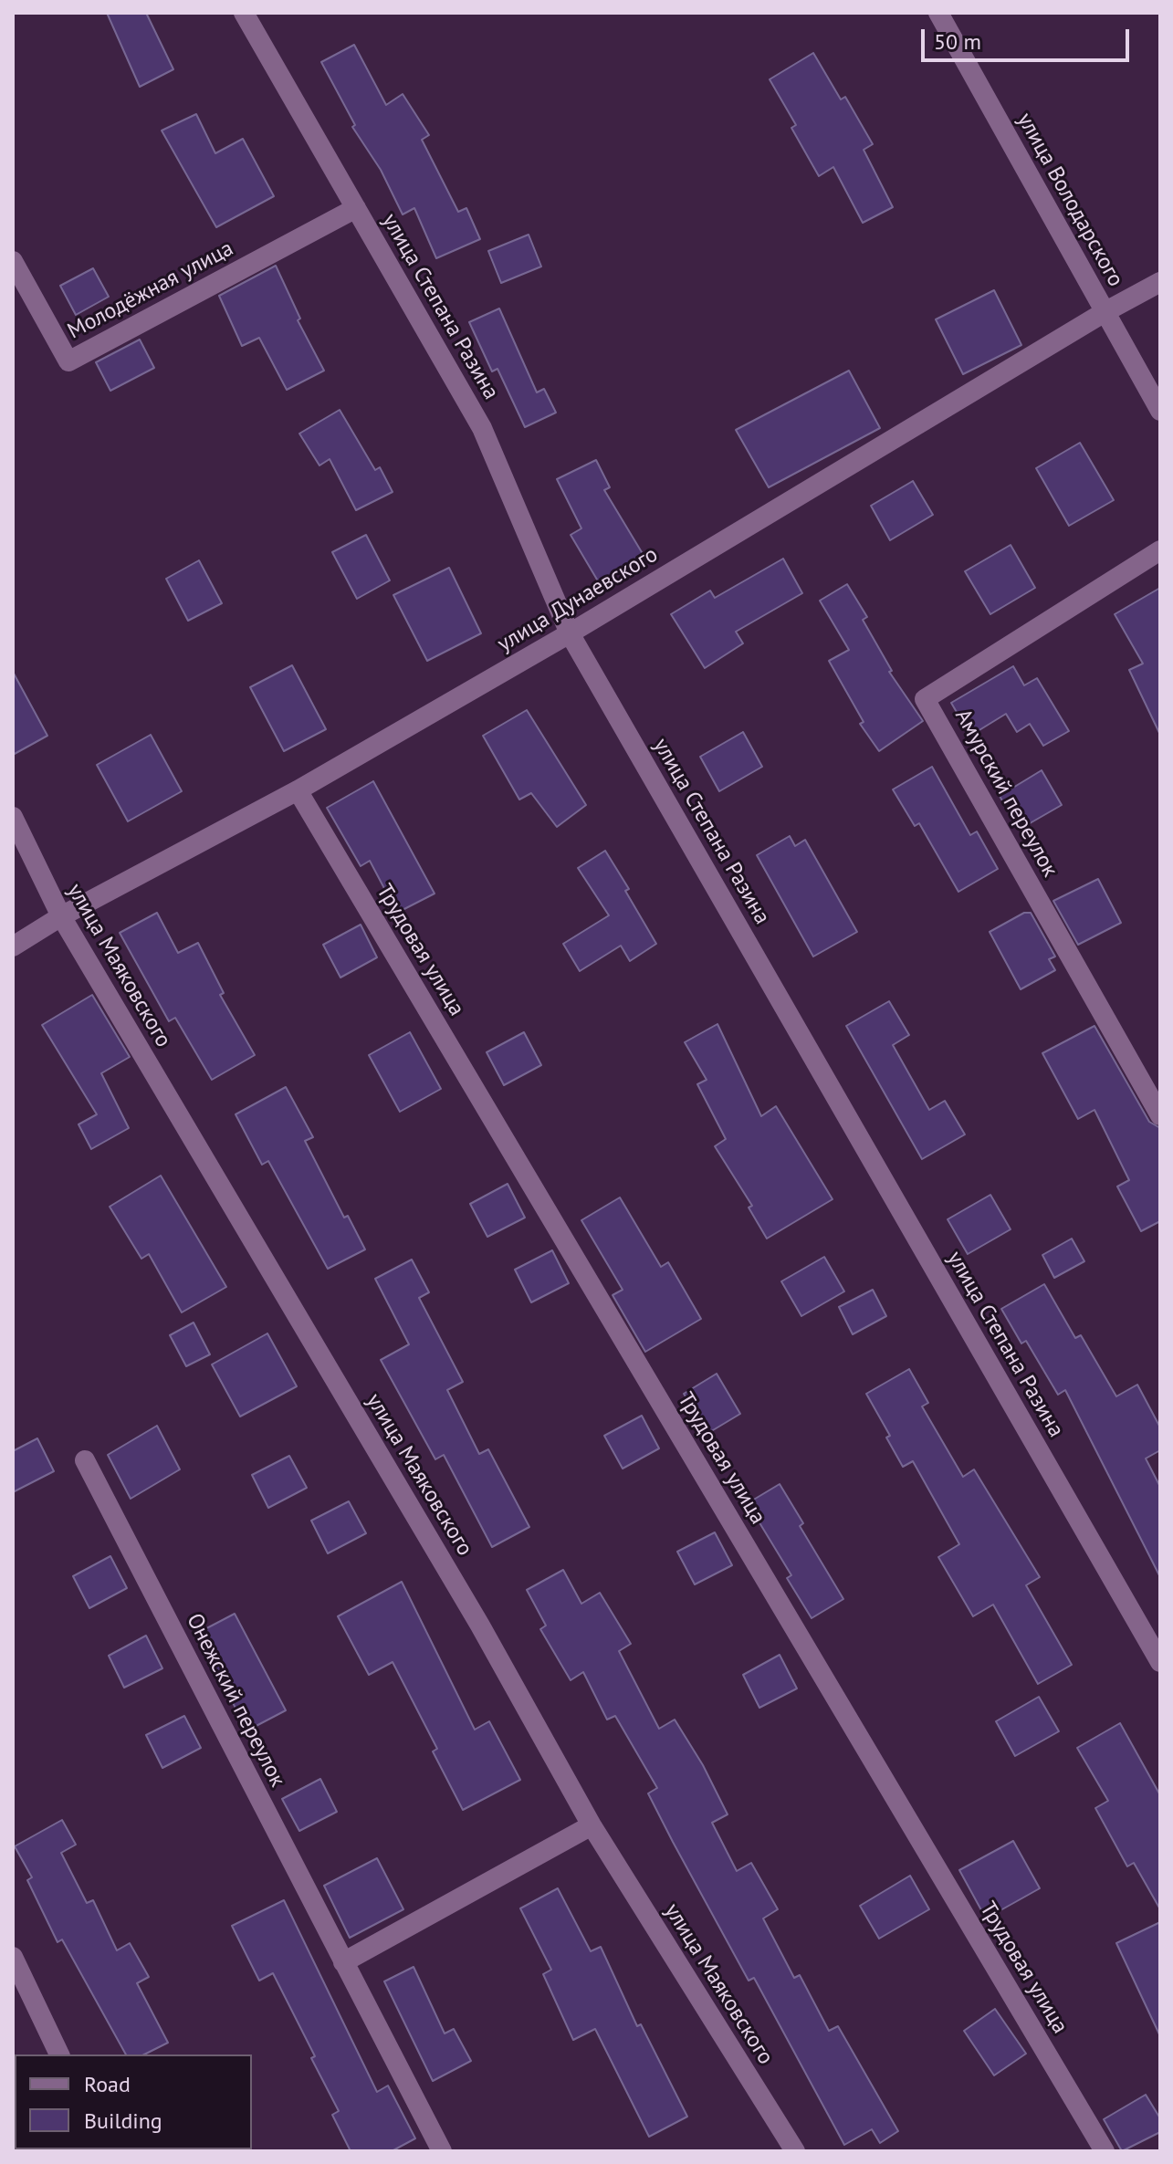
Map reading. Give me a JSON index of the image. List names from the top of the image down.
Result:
{
  "streets": {
    "street": [
      "улица Володарского",
      "Молодёжная улица",
      "улица Степана Разина",
      "улица Дунаевского",
      "Амурский переулок",
      "Трудовая улица",
      "улица Маяковского",
      "Онежский переулок"
    ]
  },
  "crossings": [
    ["улица Володарского", "улица Дунаевского"],
    ["Молодёжная улица", "улица Степана Разина"],
    ["улица Степана Разина", "улица Дунаевского"],
    ["улица Дунаевского", "Трудовая улица"],
    ["улица Дунаевского", "улица Маяковского"]
  ],
  "legend": ["Road", "Building"],
  "scale_bar": "50 m"
}
